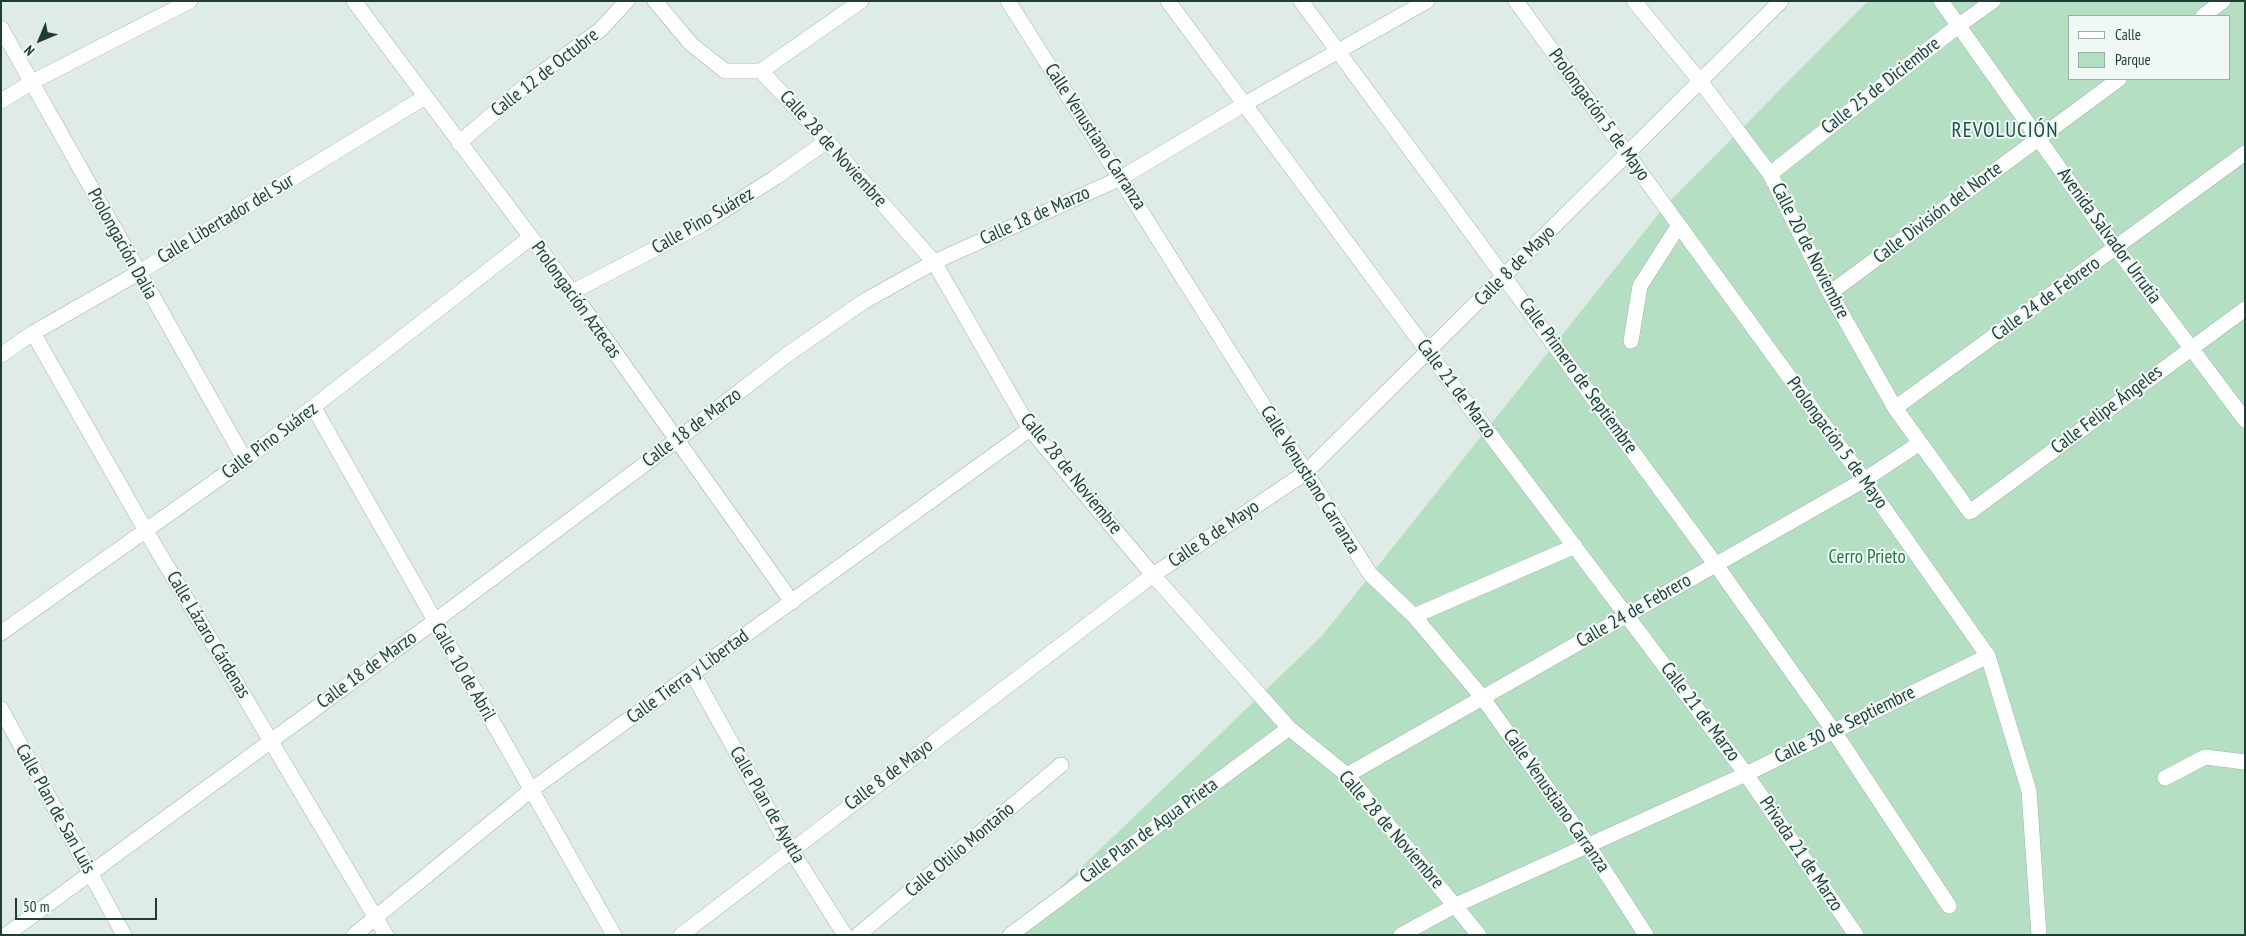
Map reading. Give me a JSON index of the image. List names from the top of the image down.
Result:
{
  "streets": {
    "street": [
      "Calle 12 de Octubre",
      "Calle 25 de Diciembre",
      "Prolongación 5 de Mayo",
      "Calle Venustiano Carranza",
      "Calle 28 de Noviembre",
      "Calle División del Norte",
      "Calle 18 de Marzo",
      "Calle Libertador del Sur",
      "Calle Pino Suárez",
      "Avenida Salvador Urrutia",
      "Prolongación Dalia",
      "Calle 20 de Noviembre",
      "Calle 8 de Mayo",
      "Calle 24 de Febrero",
      "Prolongación Aztecas",
      "Calle Primero de Septiembre",
      "Calle 21 de Marzo",
      "Calle Felipe Ángeles",
      "Calle Lázaro Cárdenas",
      "Calle 10 de Abril",
      "Calle Tierra y Libertad",
      "Calle 30 de Septiembre",
      "Calle Plan de Ayutla",
      "Calle Plan de San Luis",
      "Calle Plan de Agua Prieta",
      "Calle Otilio Montaño",
      "Privada 21 de Marzo"
    ]
  },
  "crossings": [
    ["Calle 12 de Octubre", "Prolongación Aztecas"],
    ["Calle 25 de Diciembre", "Avenida Salvador Urrutia"],
    ["Calle 25 de Diciembre", "Calle 20 de Noviembre"],
    ["Prolongación 5 de Mayo", "Calle 8 de Mayo"],
    ["Prolongación 5 de Mayo", "Calle 24 de Febrero"],
    ["Prolongación 5 de Mayo", "Calle 30 de Septiembre"],
    ["Calle Venustiano Carranza", "Calle 18 de Marzo"],
    ["Calle Venustiano Carranza", "Calle 8 de Mayo"],
    ["Calle Venustiano Carranza", "Calle 24 de Febrero"],
    ["Calle Venustiano Carranza", "Calle 30 de Septiembre"],
    ["Calle 28 de Noviembre", "Calle 18 de Marzo"],
    ["Calle 28 de Noviembre", "Calle Pino Suárez"],
    ["Calle 28 de Noviembre", "Calle 8 de Mayo"],
    ["Calle 28 de Noviembre", "Calle 24 de Febrero"],
    ["Calle 28 de Noviembre", "Calle Tierra y Libertad"],
    ["Calle 28 de Noviembre", "Calle 30 de Septiembre"],
    ["Calle 28 de Noviembre", "Calle Plan de Agua Prieta"],
    ["Calle División del Norte", "Avenida Salvador Urrutia"],
    ["Calle División del Norte", "Calle 20 de Noviembre"],
    ["Calle 18 de Marzo", "Prolongación Aztecas"],
    ["Calle 18 de Marzo", "Calle Primero de Septiembre"],
    ["Calle 18 de Marzo", "Calle 21 de Marzo"],
    ["Calle 18 de Marzo", "Calle Lázaro Cárdenas"],
    ["Calle 18 de Marzo", "Calle 10 de Abril"],
    ["Calle 18 de Marzo", "Calle Plan de San Luis"],
    ["Calle Libertador del Sur", "Prolongación Dalia"],
    ["Calle Libertador del Sur", "Prolongación Aztecas"],
    ["Calle Libertador del Sur", "Calle Lázaro Cárdenas"],
    ["Calle Pino Suárez", "Prolongación Dalia"],
    ["Calle Pino Suárez", "Prolongación Aztecas"],
    ["Calle Pino Suárez", "Calle Lázaro Cárdenas"],
    ["Calle Pino Suárez", "Calle 10 de Abril"],
    ["Avenida Salvador Urrutia", "Calle 24 de Febrero"],
    ["Avenida Salvador Urrutia", "Calle Felipe Ángeles"],
    ["Calle 20 de Noviembre", "Calle 8 de Mayo"],
    ["Calle 20 de Noviembre", "Calle 24 de Febrero"],
    ["Calle 20 de Noviembre", "Calle Felipe Ángeles"],
    ["Calle 8 de Mayo", "Calle Primero de Septiembre"],
    ["Calle 8 de Mayo", "Calle 21 de Marzo"],
    ["Calle 8 de Mayo", "Calle Plan de Ayutla"],
    ["Calle 24 de Febrero", "Calle Primero de Septiembre"],
    ["Calle 24 de Febrero", "Calle 21 de Marzo"],
    ["Prolongación Aztecas", "Calle Tierra y Libertad"],
    ["Calle Primero de Septiembre", "Calle 30 de Septiembre"],
    ["Calle 21 de Marzo", "Calle 30 de Septiembre"],
    ["Calle 21 de Marzo", "Privada 21 de Marzo"],
    ["Calle Lázaro Cárdenas", "Calle Tierra y Libertad"],
    ["Calle 10 de Abril", "Calle Tierra y Libertad"],
    ["Calle Tierra y Libertad", "Calle Plan de Ayutla"],
    ["Calle 30 de Septiembre", "Privada 21 de Marzo"]
  ],
  "districts": ["REVOLUCIÓN"],
  "parks": ["Cerro Prieto"],
  "legend": ["Calle", "Parque"],
  "scale_bar": "50 m",
  "north": "bottom left"
}
